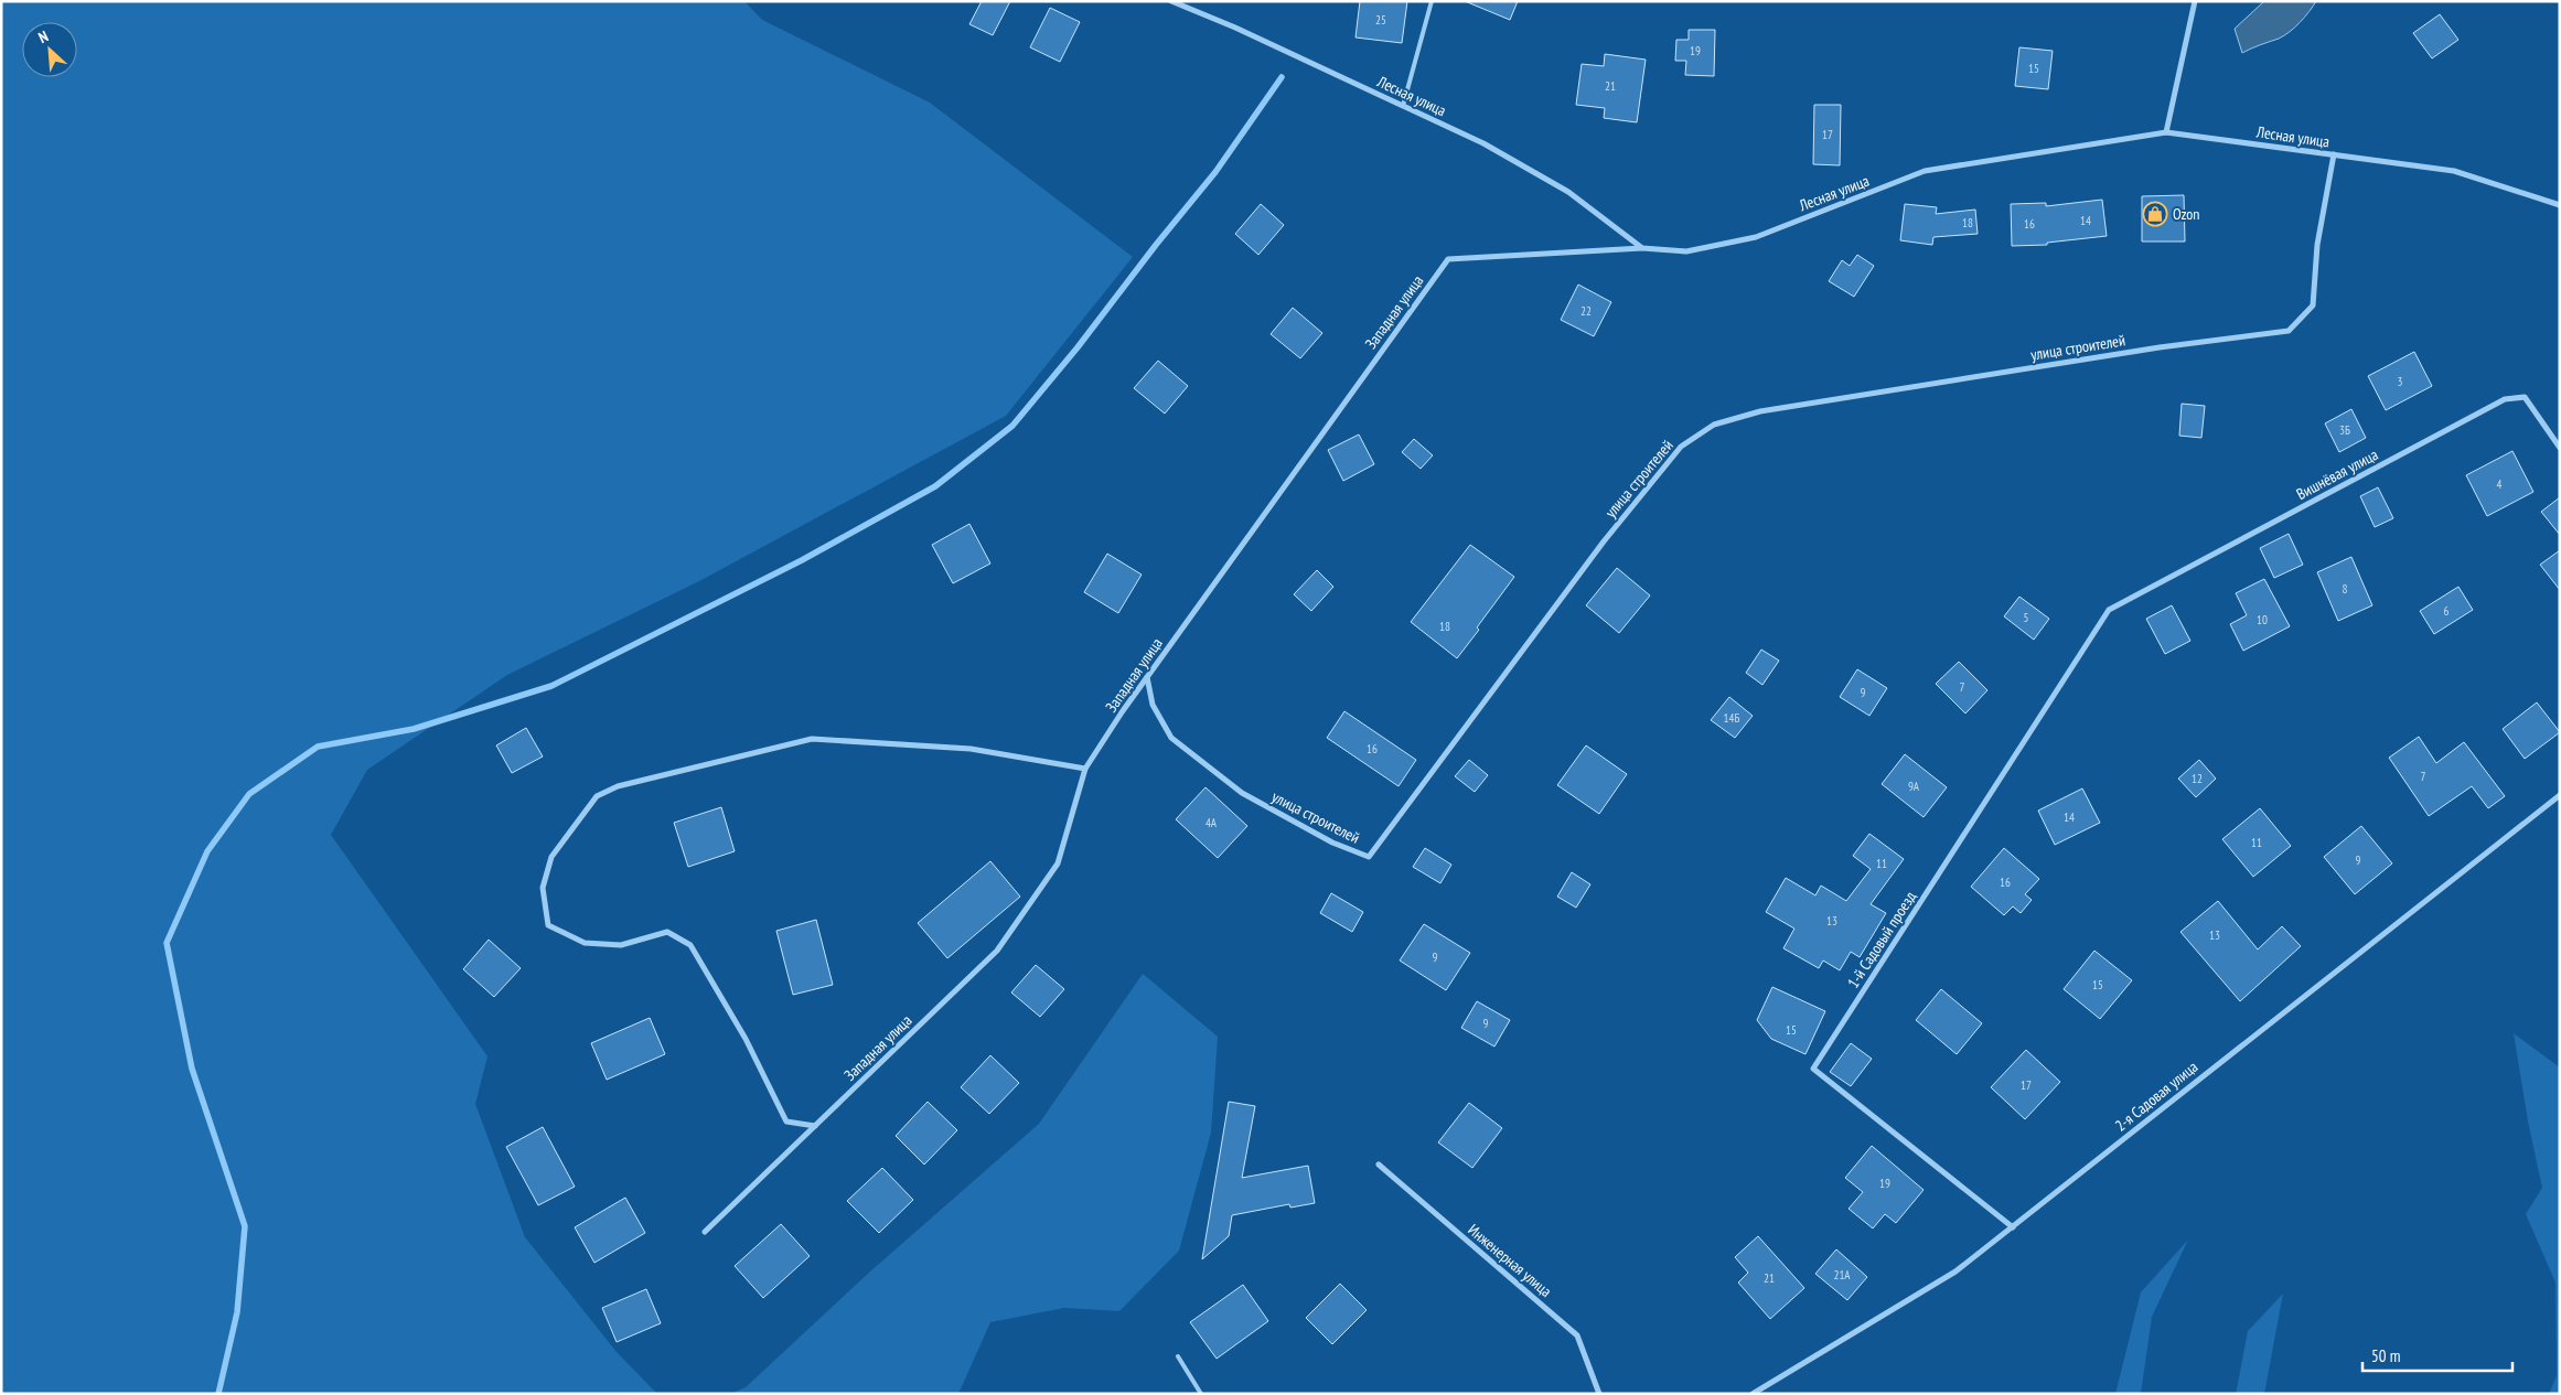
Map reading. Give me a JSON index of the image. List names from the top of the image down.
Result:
{
  "streets": {
    "street": [
      "Лесная улица",
      "Западная улица",
      "улица строителей",
      "Вишнёвая улица",
      "1-й Садовый проезд",
      "2-я Садовая улица",
      "Инженерная улица"
    ]
  },
  "crossings": [
    ["Лесная улица", "Западная улица"],
    ["Лесная улица", "улица строителей"],
    ["Западная улица", "улица строителей"],
    ["Вишнёвая улица", "1-й Садовый проезд"],
    ["1-й Садовый проезд", "2-я Садовая улица"]
  ],
  "places": {
    "shop": ["Ozon"]
  },
  "house_numbers": [
    "25",
    "19",
    "15",
    "21",
    "17",
    "14",
    "18",
    "16",
    "22",
    "3",
    "3Б",
    "4",
    "8",
    "6",
    "5",
    "10",
    "18",
    "7",
    "9",
    "14Б",
    "16",
    "7",
    "12",
    "9А",
    "14",
    "4А",
    "11",
    "9",
    "11",
    "16",
    "13",
    "13",
    "9",
    "15",
    "9",
    "15",
    "17",
    "19",
    "21А",
    "21"
  ],
  "scale_bar": "50 m",
  "north": "top left"
}
